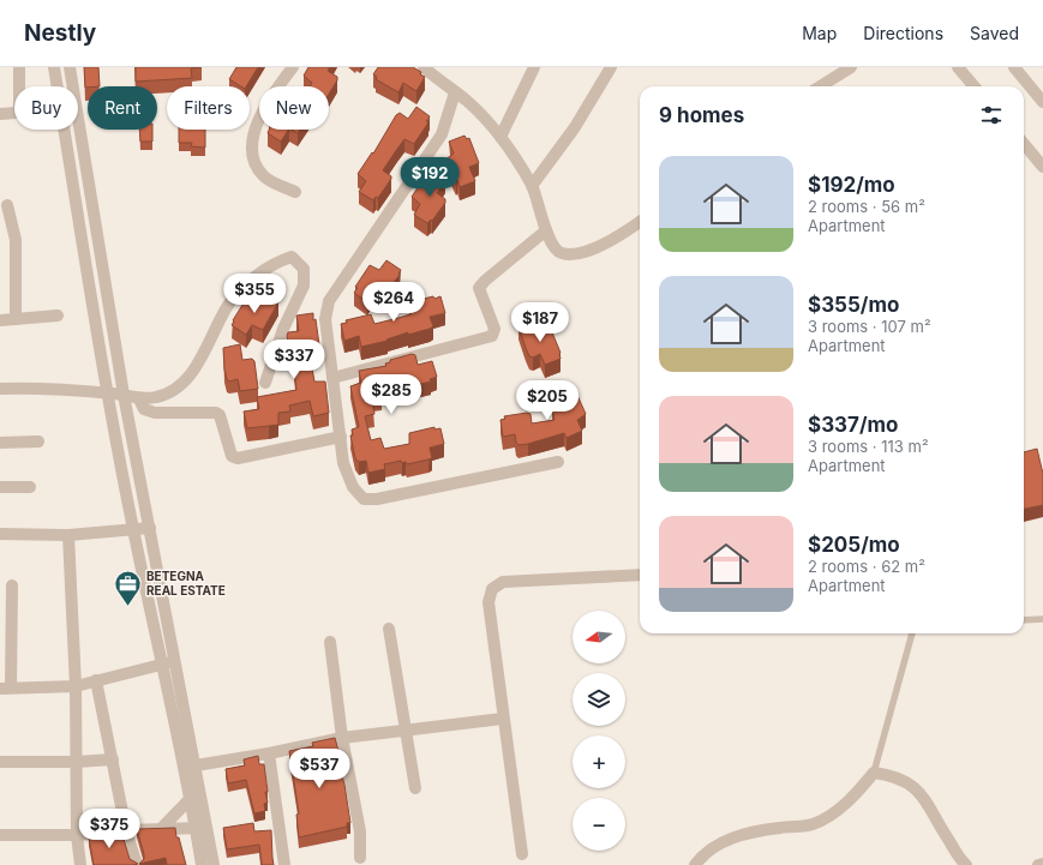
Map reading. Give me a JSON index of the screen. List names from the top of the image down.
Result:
{
  "places": {
    "office": ["BETEGNA REAL ESTATE"]
  },
  "north": "left",
  "page": {
    "header": "Nestly",
    "nav": ["Map", "Directions", "Saved"],
    "chip": [
      "Buy",
      "Rent",
      "Filters",
      "New"
    ],
    "heading": "9 homes",
    "list": [
      {
        "name": "$192/mo",
        "note": "2 rooms · 56 m² · Apartment"
      },
      {
        "name": "$355/mo",
        "note": "3 rooms · 107 m² · Apartment"
      },
      {
        "name": "$337/mo",
        "note": "3 rooms · 113 m² · Apartment"
      },
      {
        "name": "$205/mo",
        "note": "2 rooms · 62 m² · Apartment"
      }
    ],
    "price": [
      "$192",
      "$355",
      "$264",
      "$187",
      "$337",
      "$285",
      "$205",
      "$537",
      "$375"
    ],
    "map_buttons": ["+", "−"]
  }
}
